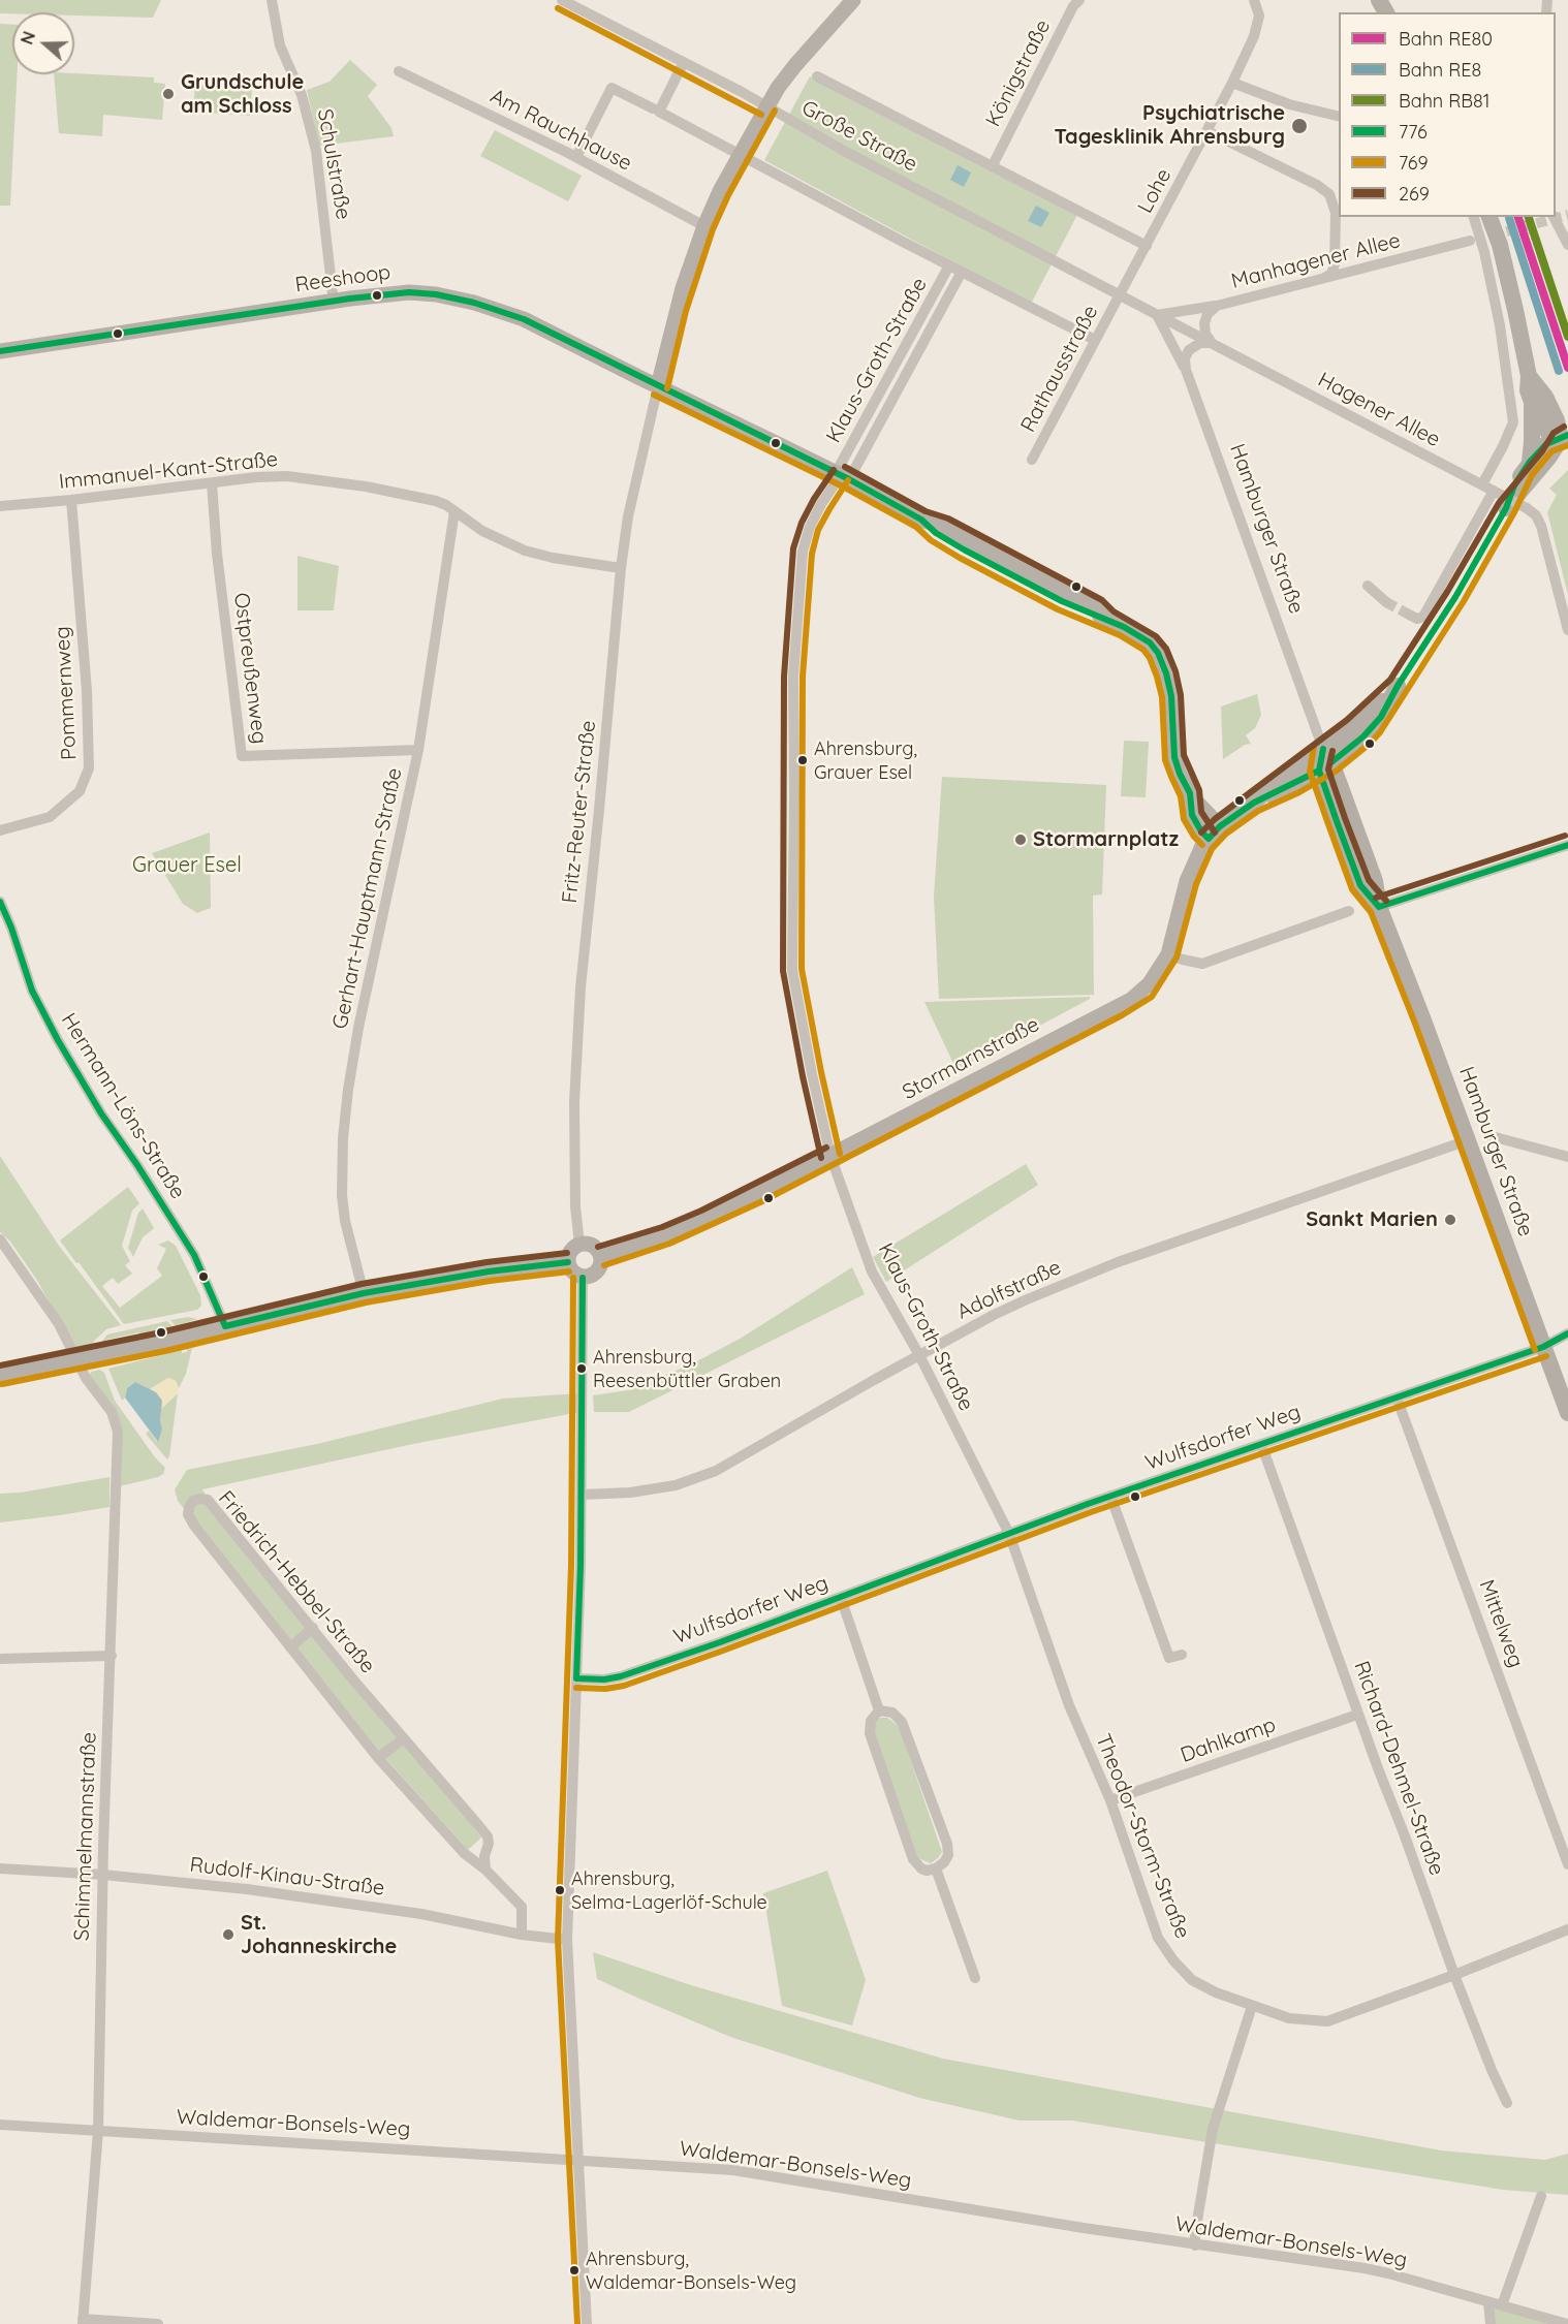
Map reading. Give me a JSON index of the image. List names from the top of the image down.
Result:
{
  "streets": {
    "main road": ["Hamburger Straße"],
    "street": [
      "Königstraße",
      "Am Rauchhause",
      "Große Straße",
      "Schulstraße",
      "Lohe",
      "Manhagener Allee",
      "Reeshoop",
      "Klaus-Groth-Straße",
      "Rathausstraße",
      "Hagener Allee",
      "Immanuel-Kant-Straße",
      "Ostpreußenweg",
      "Pommernweg",
      "Fritz-Reuter-Straße",
      "Gerhart-Hauptmann-Straße",
      "Stormarnstraße",
      "Hermann-Löns-Straße",
      "Adolfstraße",
      "Wulfsdorfer Weg",
      "Friedrich-Hebbel-Straße",
      "Mittelweg",
      "Dahlkamp",
      "Richard-Dehmel-Straße",
      "Schimmelmannstraße",
      "Theodor-Storm-Straße",
      "Rudolf-Kinau-Straße",
      "Waldemar-Bonsels-Weg"
    ]
  },
  "crossings": [
    ["Königstraße", "Große Straße"],
    ["Große Straße", "Lohe"],
    ["Große Straße", "Rathausstraße"],
    ["Große Straße", "Hagener Allee"],
    ["Große Straße", "Hamburger Straße"],
    ["Schulstraße", "Reeshoop"],
    ["Lohe", "Rathausstraße"],
    ["Manhagener Allee", "Hagener Allee"],
    ["Reeshoop", "Klaus-Groth-Straße"],
    ["Reeshoop", "Fritz-Reuter-Straße"],
    ["Klaus-Groth-Straße", "Stormarnstraße"],
    ["Klaus-Groth-Straße", "Adolfstraße"],
    ["Klaus-Groth-Straße", "Wulfsdorfer Weg"],
    ["Klaus-Groth-Straße", "Theodor-Storm-Straße"],
    ["Hagener Allee", "Hamburger Straße"],
    ["Immanuel-Kant-Straße", "Ostpreußenweg"],
    ["Immanuel-Kant-Straße", "Pommernweg"],
    ["Immanuel-Kant-Straße", "Fritz-Reuter-Straße"],
    ["Immanuel-Kant-Straße", "Gerhart-Hauptmann-Straße"],
    ["Hamburger Straße", "Stormarnstraße"],
    ["Hamburger Straße", "Adolfstraße"],
    ["Hamburger Straße", "Wulfsdorfer Weg"],
    ["Ostpreußenweg", "Gerhart-Hauptmann-Straße"],
    ["Fritz-Reuter-Straße", "Stormarnstraße"],
    ["Wulfsdorfer Weg", "Mittelweg"],
    ["Wulfsdorfer Weg", "Richard-Dehmel-Straße"],
    ["Wulfsdorfer Weg", "Theodor-Storm-Straße"],
    ["Friedrich-Hebbel-Straße", "Rudolf-Kinau-Straße"],
    ["Dahlkamp", "Richard-Dehmel-Straße"],
    ["Dahlkamp", "Theodor-Storm-Straße"],
    ["Richard-Dehmel-Straße", "Theodor-Storm-Straße"],
    ["Schimmelmannstraße", "Rudolf-Kinau-Straße"],
    ["Schimmelmannstraße", "Waldemar-Bonsels-Weg"]
  ],
  "parks": ["Grauer Esel"],
  "places": [
    "Grundschule am Schloss",
    "Psychiatrische Tagesklinik Ahrensburg",
    "Ahrensburg, Grauer Esel",
    "Stormarnplatz",
    "Sankt Marien",
    "Ahrensburg, Reesenbüttler Graben",
    "Ahrensburg, Selma-Lagerlöf-Schule",
    "St. Johanneskirche",
    "Ahrensburg, Waldemar-Bonsels-Weg"
  ],
  "lines": [
    "transit line 769",
    "rail line RE80",
    "rail line RB81",
    "rail line RE8",
    "transit line 776",
    "transit line 269"
  ],
  "legend": [
    "Bahn RE80",
    "Bahn RE8",
    "Bahn RB81",
    "776",
    "769",
    "269"
  ],
  "north": "left"
}
